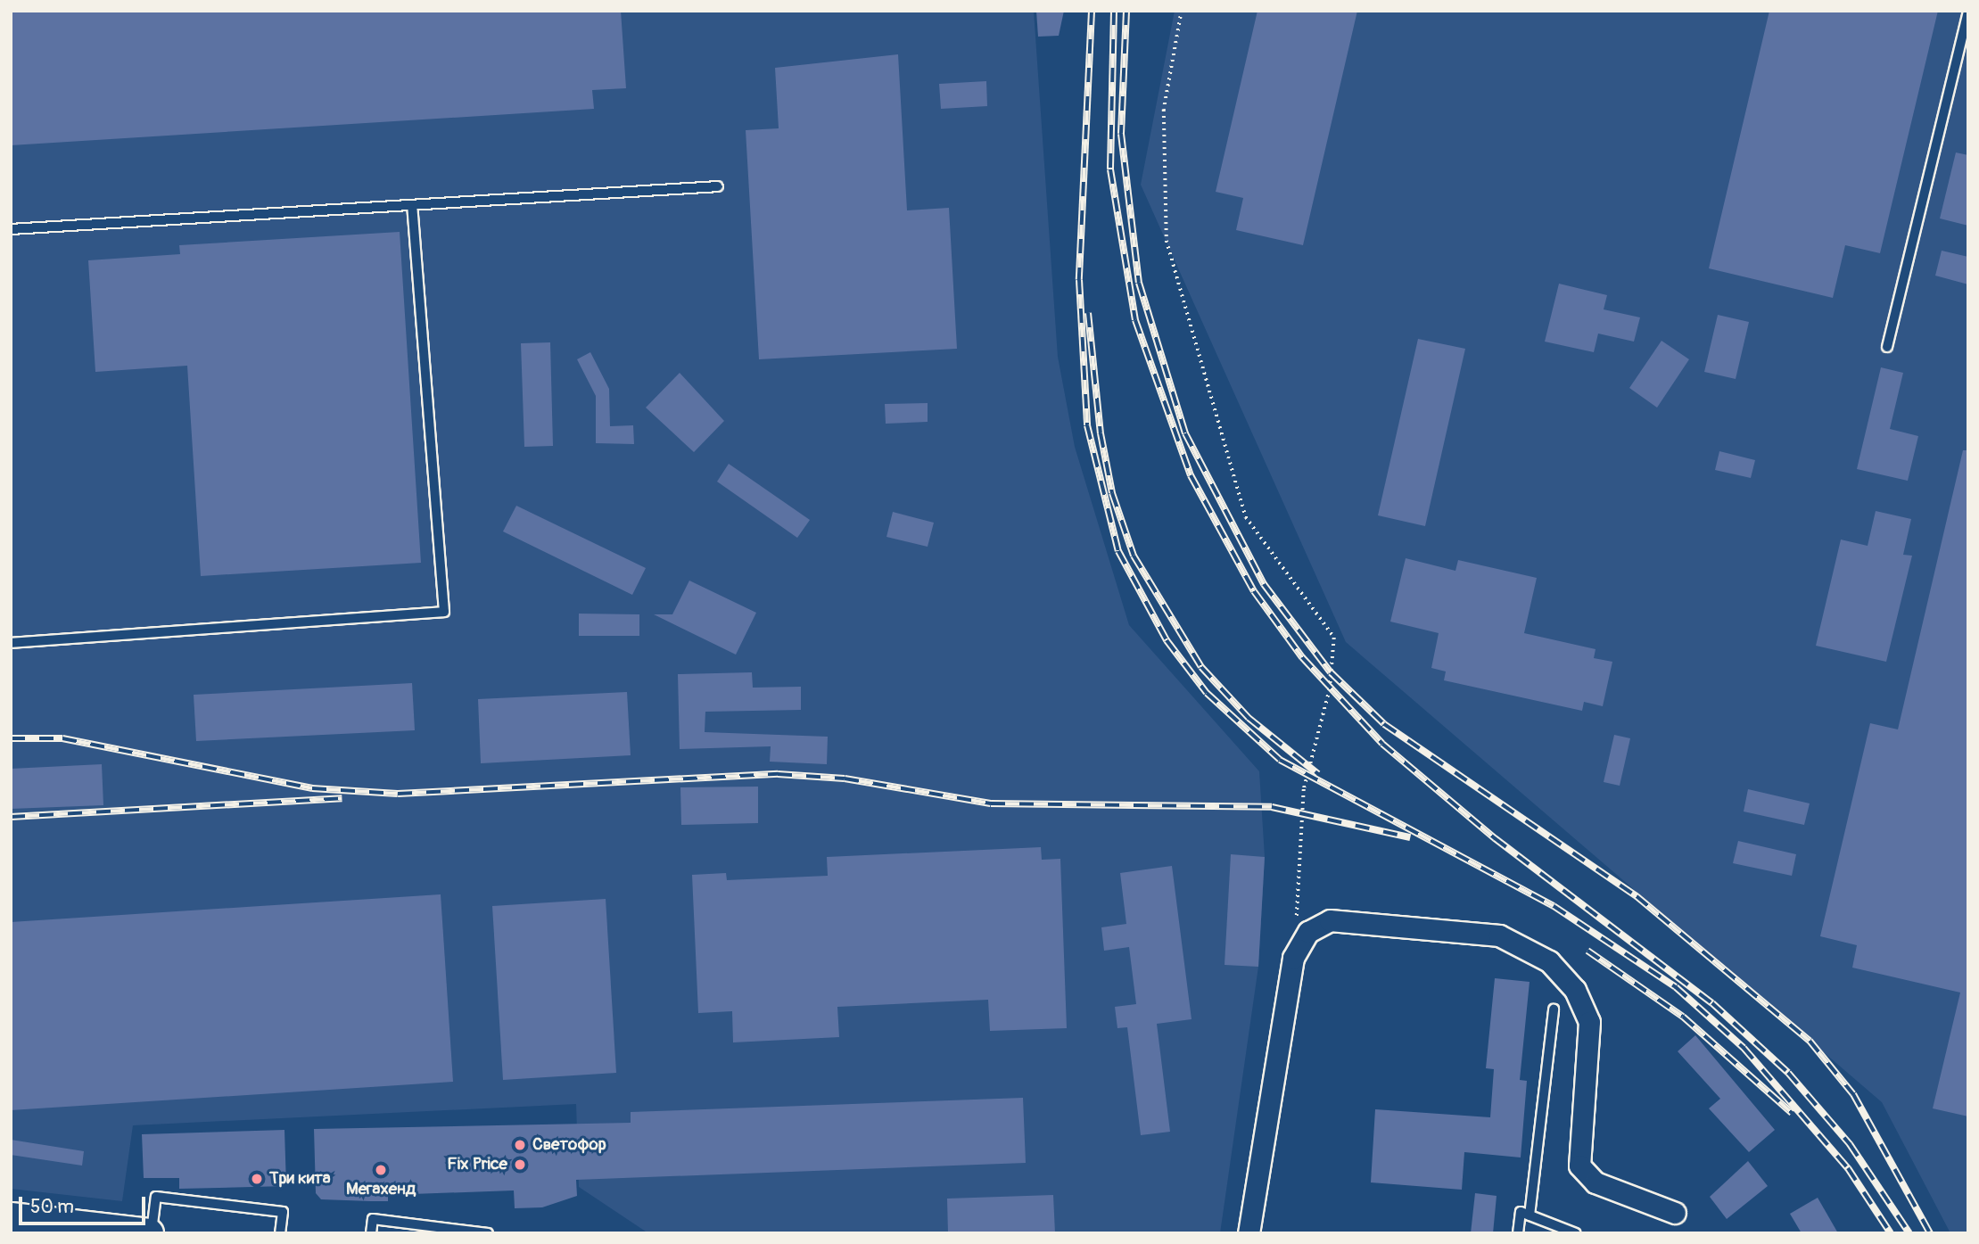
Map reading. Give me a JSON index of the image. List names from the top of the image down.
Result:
{
  "places": [
    "Светофор",
    "Fix Price",
    "Мегахенд",
    "Три кита"
  ],
  "scale_bar": "50 m"
}
